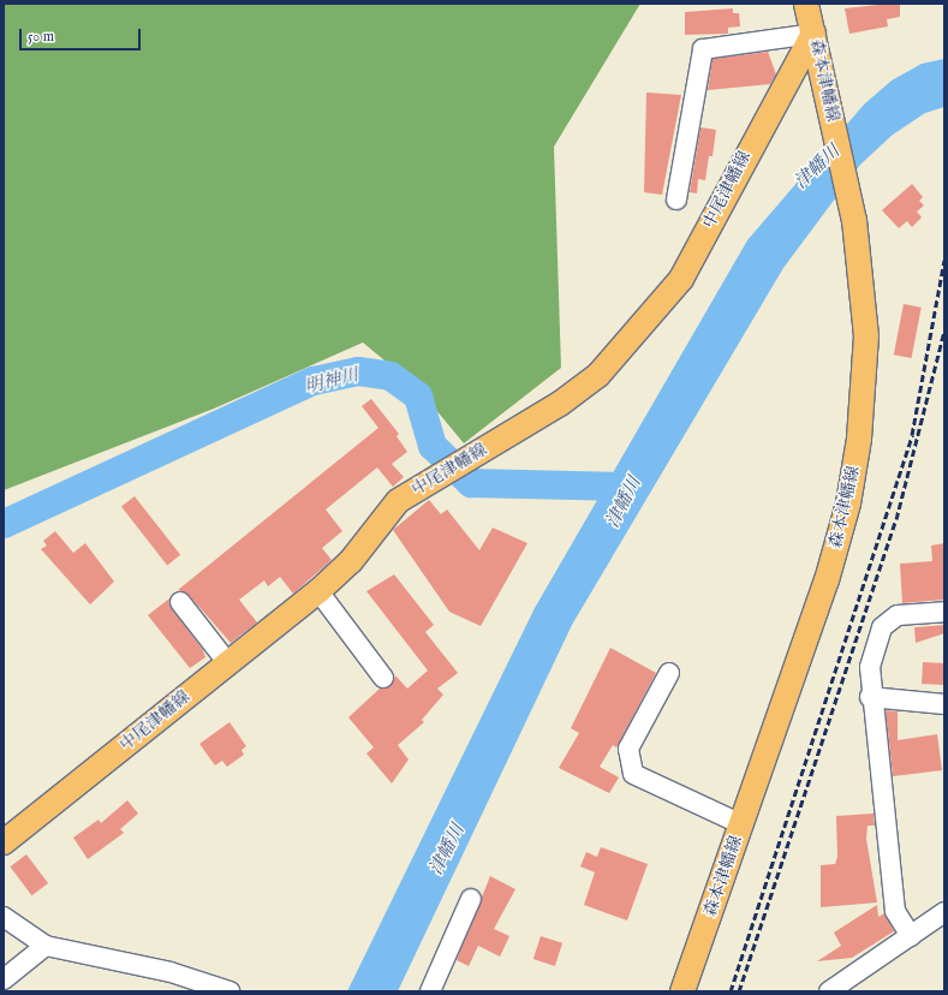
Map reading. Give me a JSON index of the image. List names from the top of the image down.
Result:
{
  "streets": {
    "main road": ["森本津幡線", "中尾津幡線"]
  },
  "crossings": [
    ["森本津幡線", "中尾津幡線"]
  ],
  "water": ["津幡川", "明神川"],
  "scale_bar": "50 m"
}
